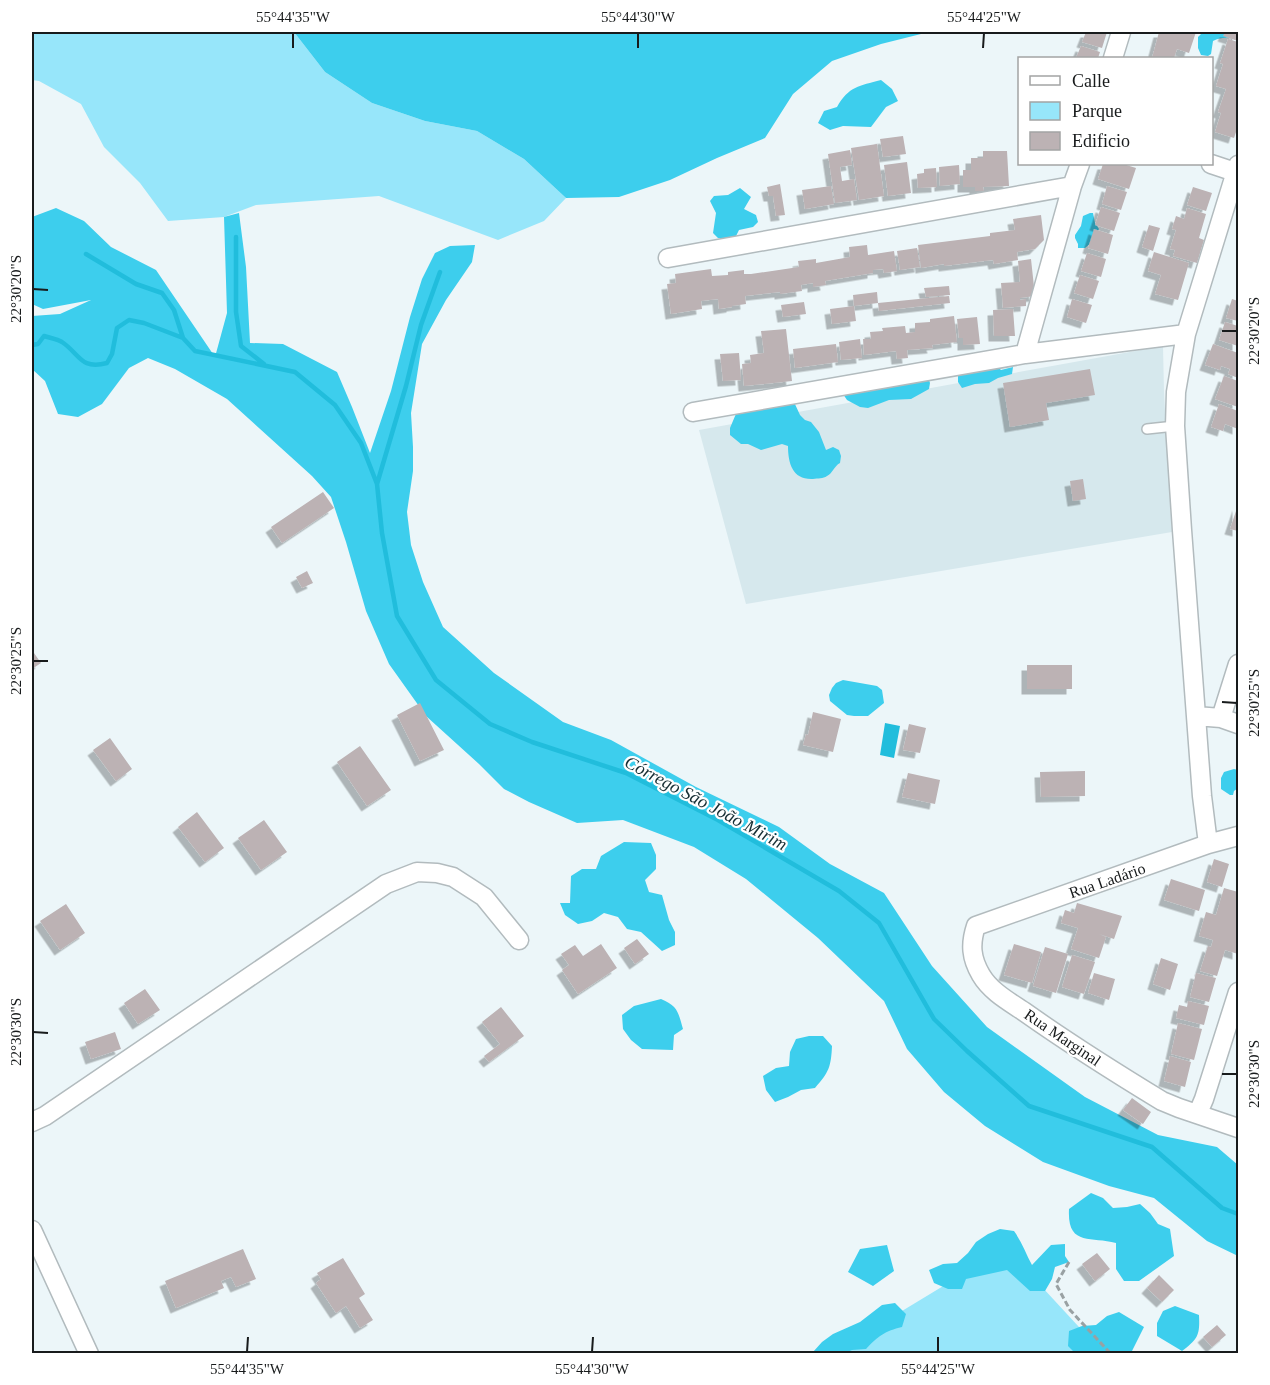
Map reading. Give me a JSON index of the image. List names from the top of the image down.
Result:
{
  "streets": {
    "street": ["Rua Ladário", "Rua Marginal"]
  },
  "crossings": [
    ["Rua Ladário", "Rua Marginal"]
  ],
  "water": ["Córrego São João Mirim"],
  "legend": ["Calle", "Parque", "Edificio"],
  "coordinates": [
    "55°44'35\"W",
    "55°44'30\"W",
    "55°44'25\"W",
    "22°30'20\"S",
    "22°30'25\"S",
    "22°30'30\"S"
  ]
}
